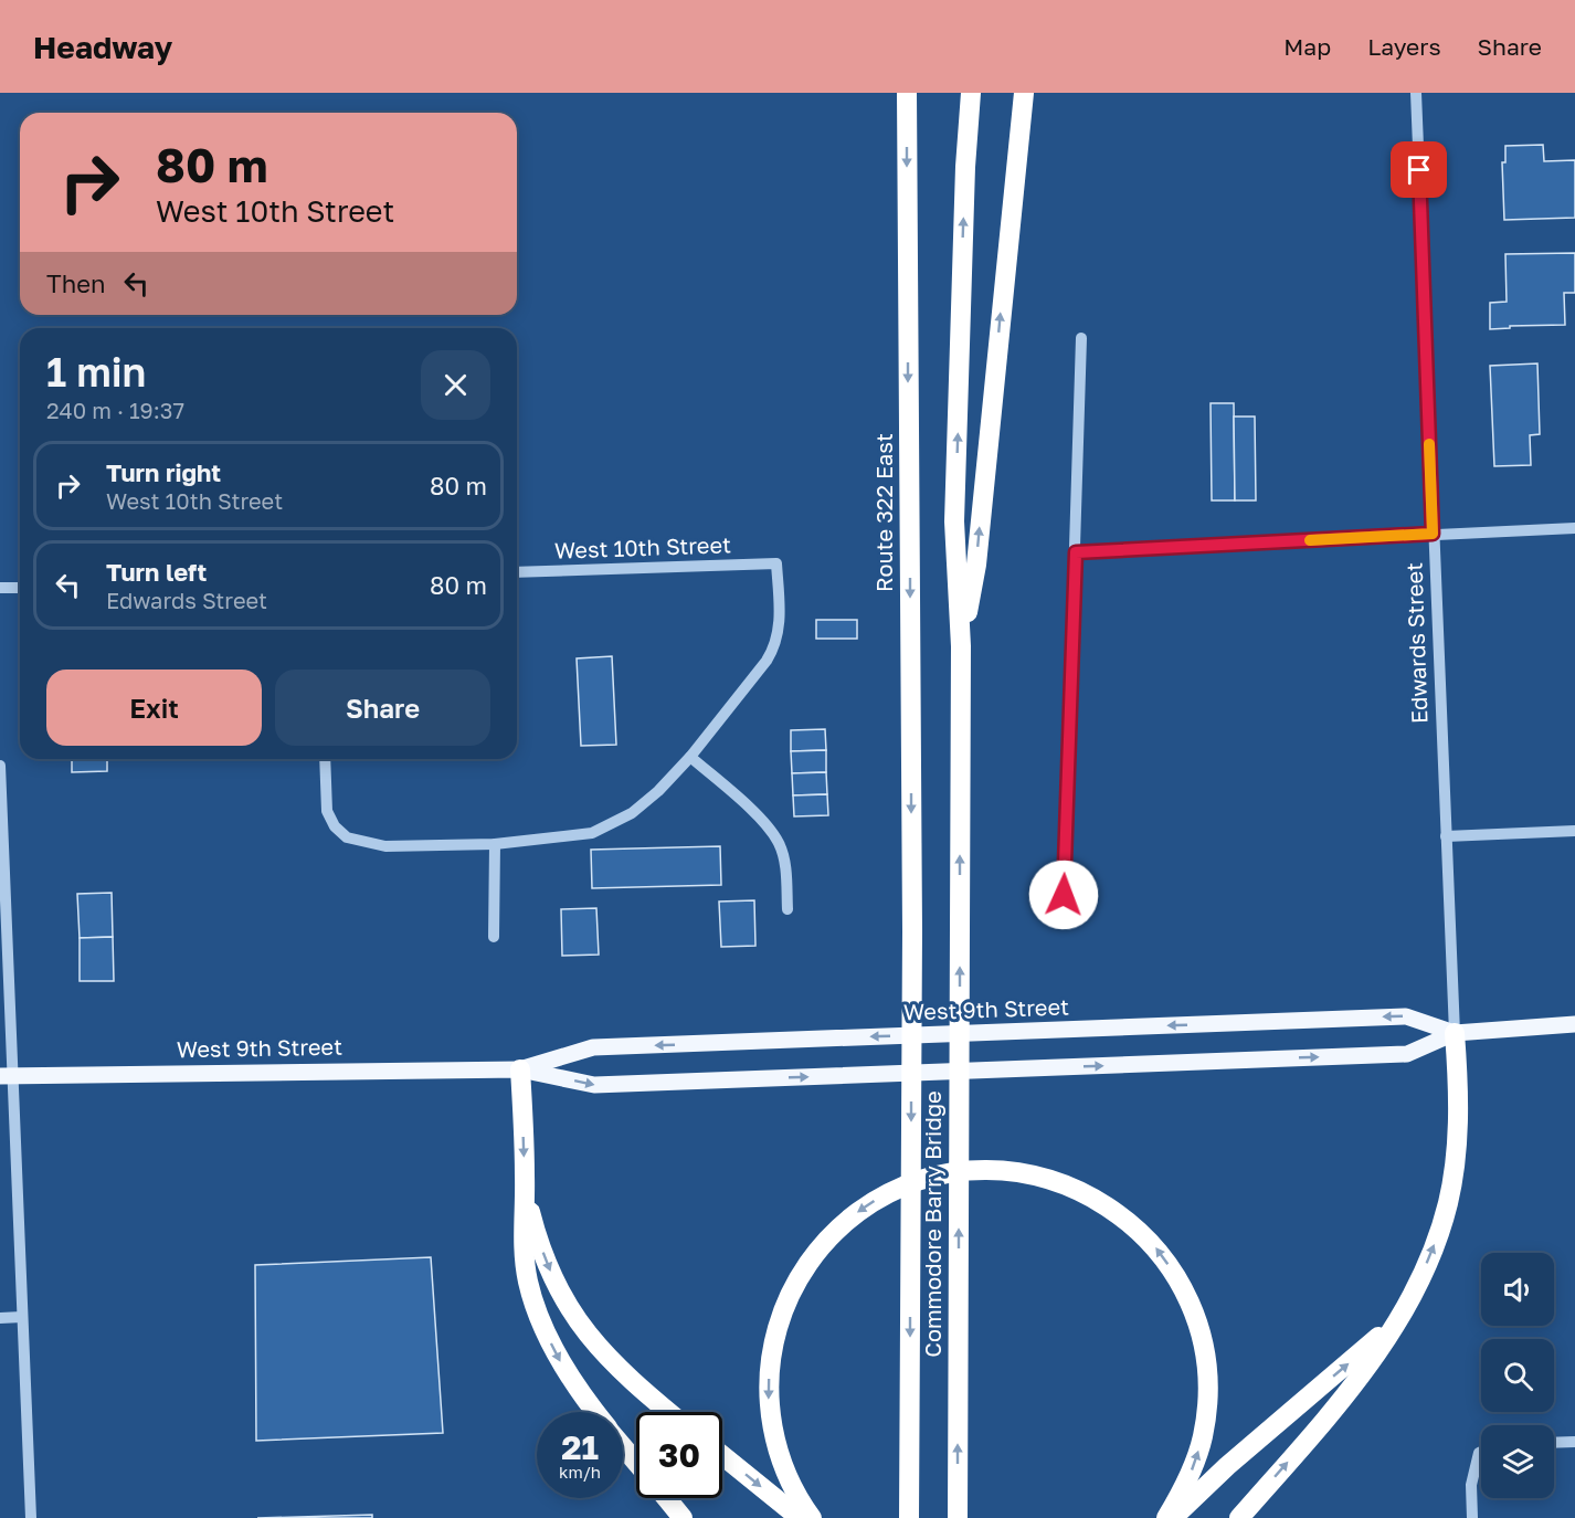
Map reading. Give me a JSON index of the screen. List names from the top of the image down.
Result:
{
  "streets": {
    "highway": ["Route 322 East", "Commodore Barry Bridge"],
    "main road": ["West 9th Street"],
    "street": ["West 10th Street", "Edwards Street"]
  },
  "crossings": [
    ["Route 322 East", "Commodore Barry Bridge"],
    ["Edwards Street", "West 9th Street"]
  ],
  "page": {
    "header": "Headway",
    "nav": ["Map", "Layers", "Share"],
    "turn": ["80 m", "West 10th Street"],
    "then": "Then",
    "heading": ["1 min", "240 m · 19:37"],
    "list": [
      {
        "name": "Turn right",
        "note": "West 10th Street",
        "value": "80 m"
      },
      {
        "name": "Turn left",
        "note": "Edwards Street",
        "value": "80 m"
      }
    ],
    "buttons": ["Exit", "Share"],
    "speed": "21 km/h",
    "limit": "30"
  }
}
